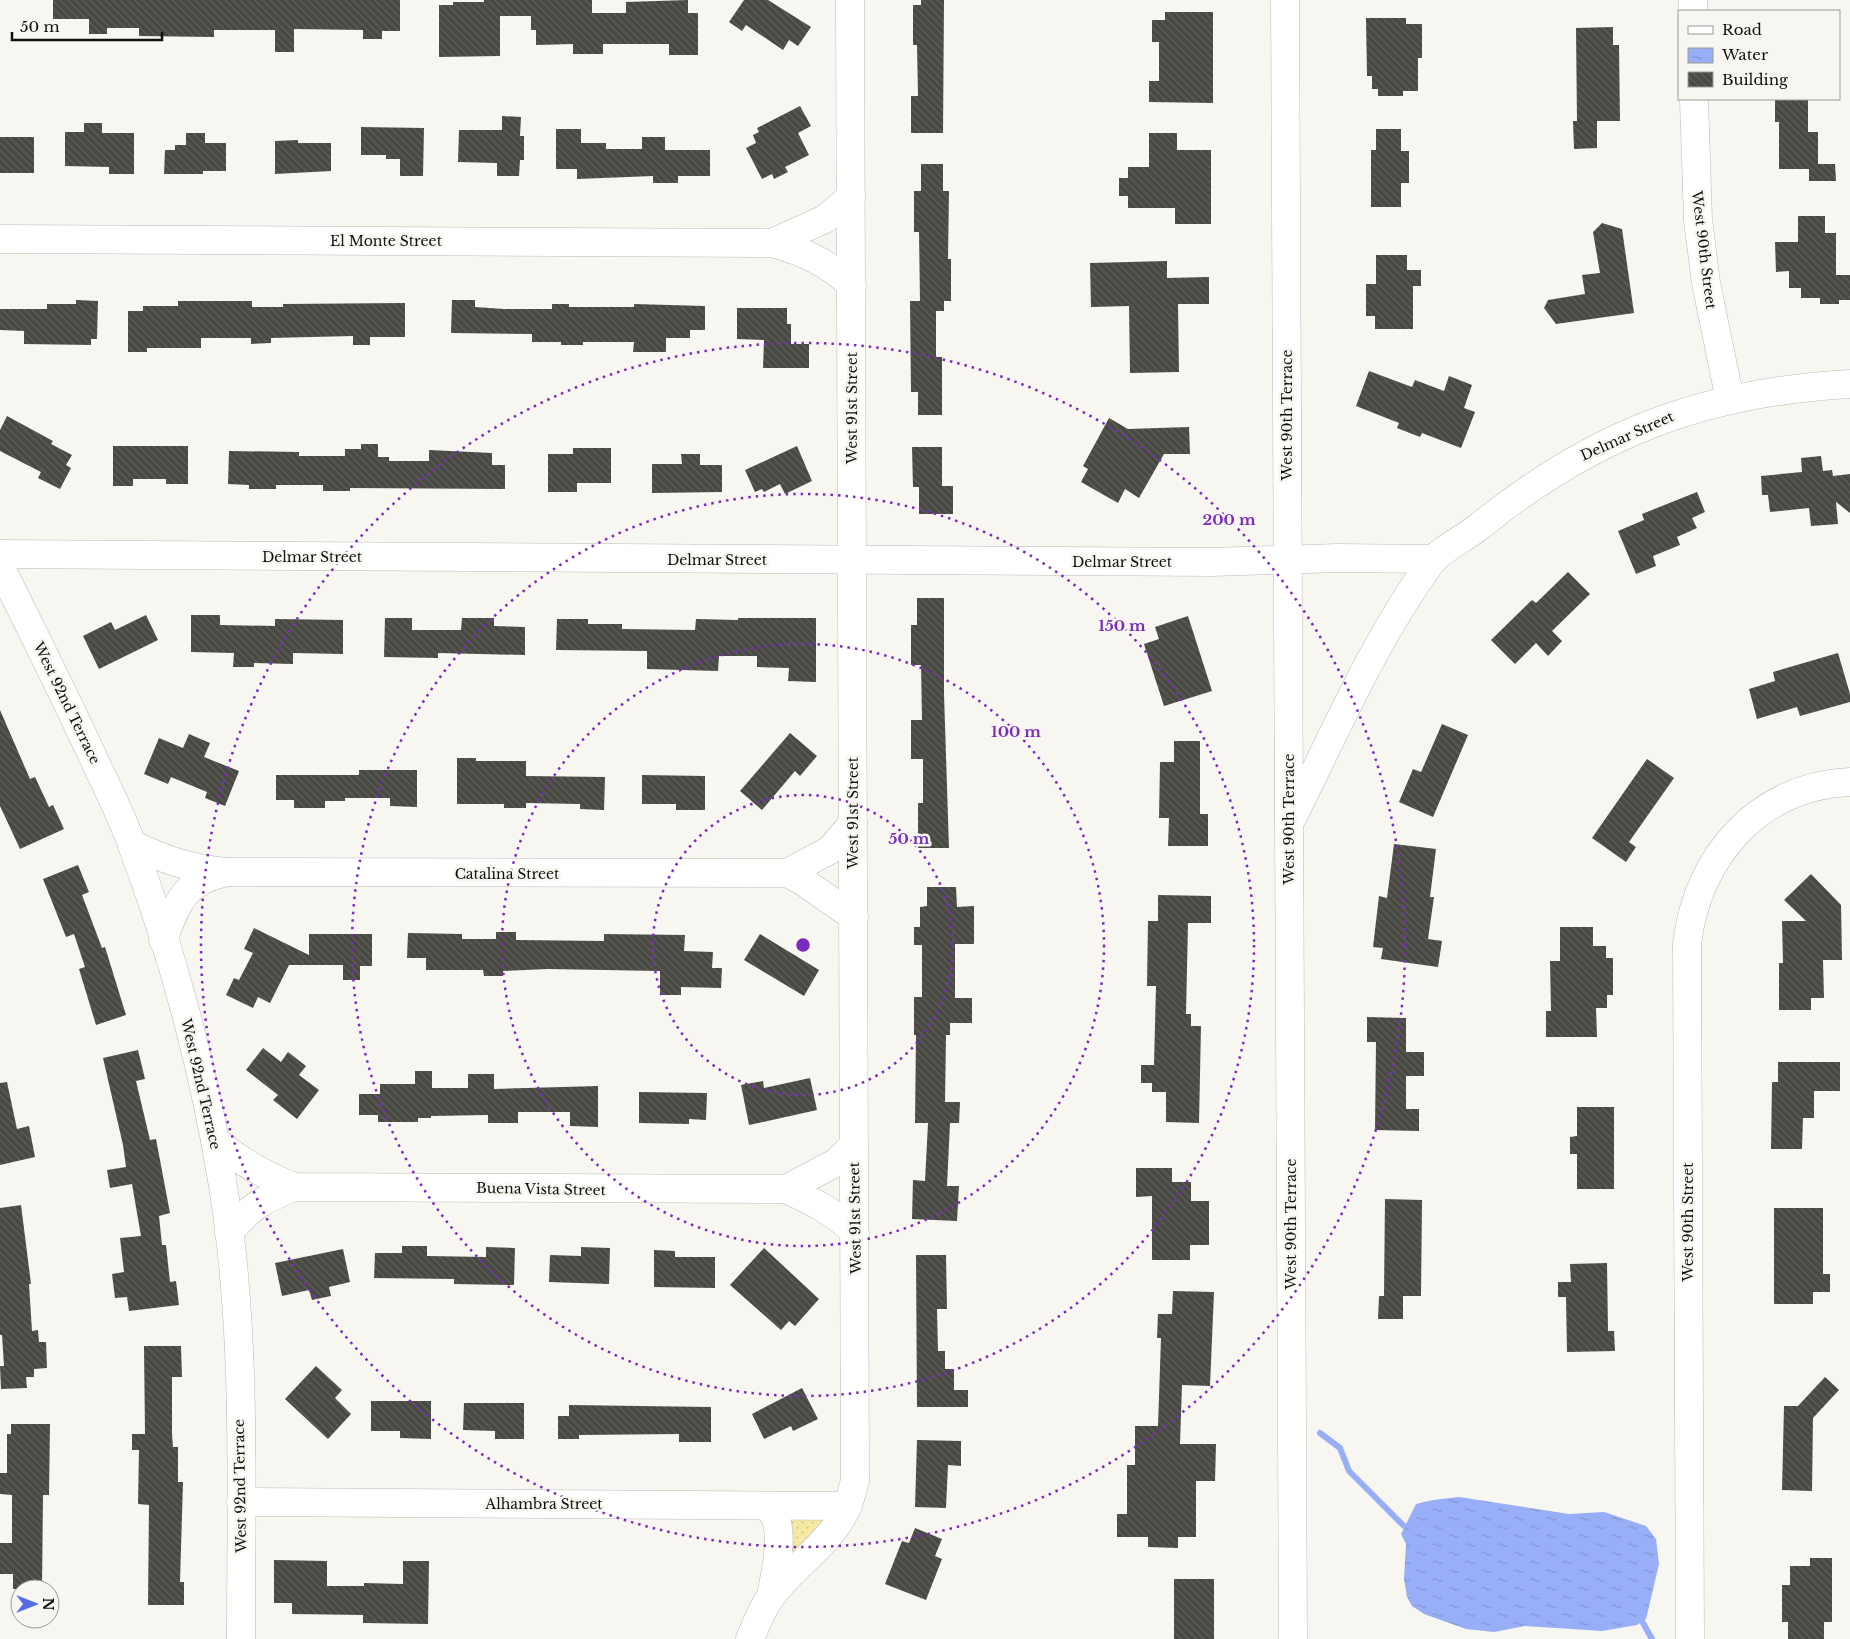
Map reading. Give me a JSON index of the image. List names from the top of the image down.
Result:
{
  "streets": {
    "street": [
      "El Monte Street",
      "West 90th Street",
      "West 91st Street",
      "West 90th Terrace",
      "Delmar Street",
      "West 92nd Terrace",
      "Catalina Street",
      "Buena Vista Street",
      "Alhambra Street"
    ]
  },
  "crossings": [
    ["El Monte Street", "West 91st Street"],
    ["West 90th Street", "Delmar Street"],
    ["West 91st Street", "Delmar Street"],
    ["West 91st Street", "Catalina Street"],
    ["West 91st Street", "Buena Vista Street"],
    ["West 91st Street", "Alhambra Street"],
    ["West 90th Terrace", "Delmar Street"],
    ["West 92nd Terrace", "Catalina Street"],
    ["West 92nd Terrace", "Buena Vista Street"],
    ["West 92nd Terrace", "Alhambra Street"]
  ],
  "legend": ["Road", "Water", "Building"],
  "scale_bar": "50 m",
  "north": "right",
  "rings": [
    "200 m",
    "150 m",
    "100 m",
    "50 m"
  ]
}
